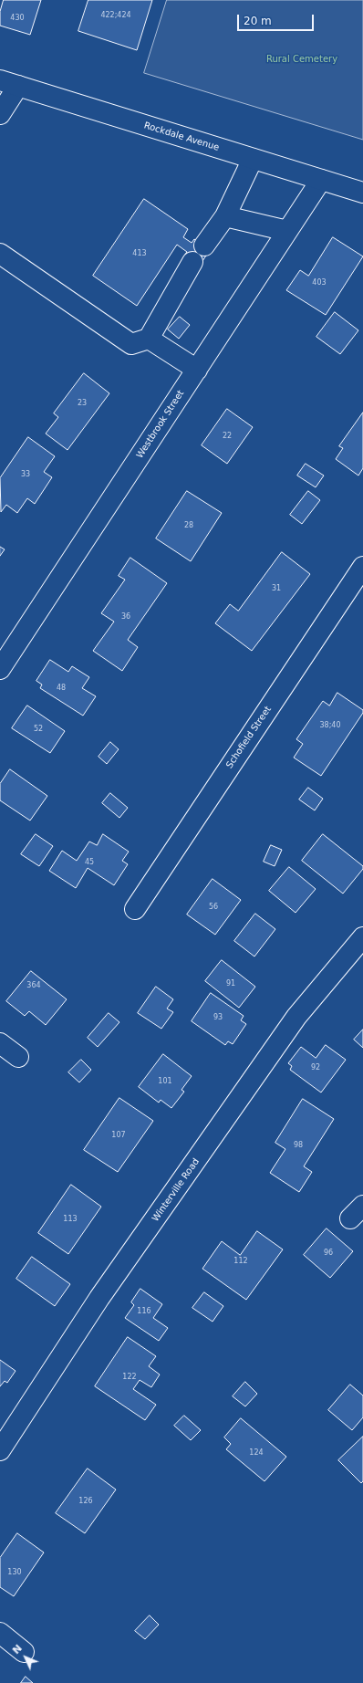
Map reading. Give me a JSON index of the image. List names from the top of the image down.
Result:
{
  "streets": {
    "street": [
      "Rockdale Avenue",
      "Westbrook Street",
      "Schofield Street",
      "Winterville Road"
    ]
  },
  "crossings": [
    ["Rockdale Avenue", "Westbrook Street"]
  ],
  "parks": ["Rural Cemetery"],
  "house_numbers": [
    "422;424",
    "430",
    "413",
    "403",
    "23",
    "22",
    "33",
    "28",
    "31",
    "36",
    "48",
    "38;40",
    "52",
    "45",
    "56",
    "91",
    "364",
    "93",
    "92",
    "101",
    "107",
    "98",
    "113",
    "96",
    "112",
    "116",
    "122",
    "124",
    "126",
    "130"
  ],
  "scale_bar": "20 m",
  "north": "top left"
}
